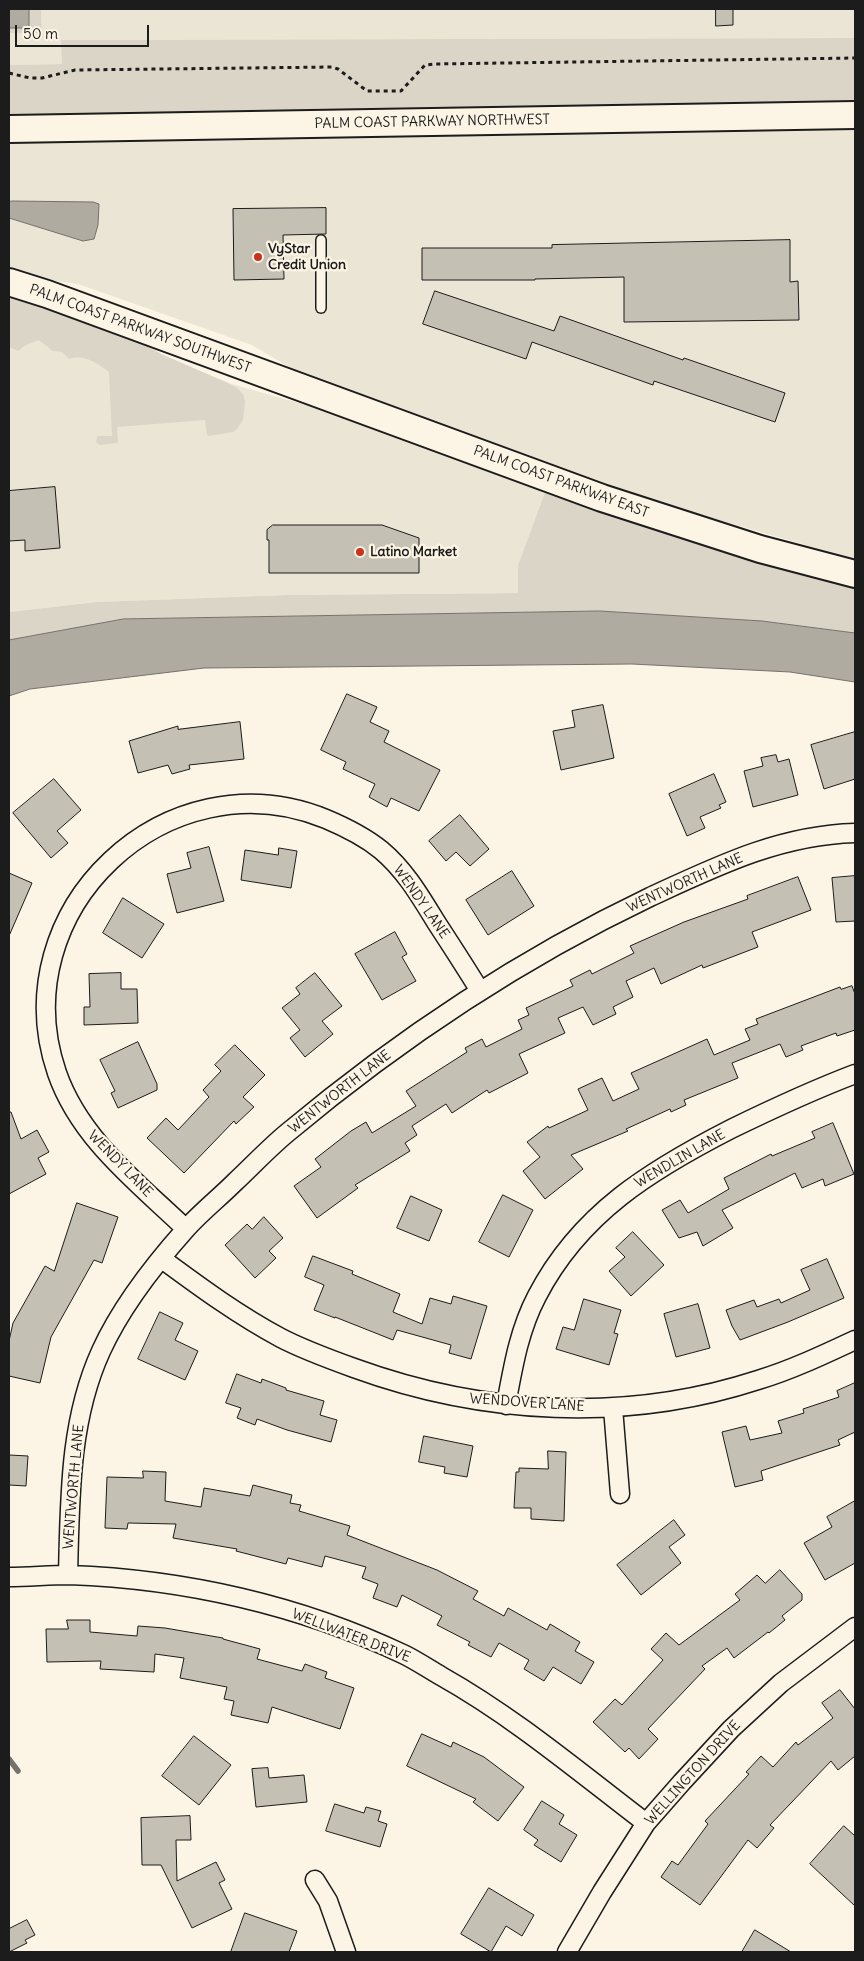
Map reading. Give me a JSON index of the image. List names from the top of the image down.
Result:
{
  "streets": {
    "main road": ["PALM COAST PARKWAY NORTHWEST", "PALM COAST PARKWAY SOUTHWEST", "PALM COAST PARKWAY EAST"],
    "street": [
      "WENTWORTH LANE",
      "WENDY LANE",
      "WENDLIN LANE",
      "WENDOVER LANE",
      "WELLWATER DRIVE",
      "WELLINGTON DRIVE"
    ]
  },
  "crossings": [
    ["PALM COAST PARKWAY SOUTHWEST", "PALM COAST PARKWAY EAST"],
    ["WENTWORTH LANE", "WENDY LANE"],
    ["WENTWORTH LANE", "WENDOVER LANE"],
    ["WENTWORTH LANE", "WELLWATER DRIVE"],
    ["WENDLIN LANE", "WENDOVER LANE"],
    ["WELLWATER DRIVE", "WELLINGTON DRIVE"]
  ],
  "places": ["VyStar Credit Union", "Latino Market"],
  "scale_bar": "50 m"
}
